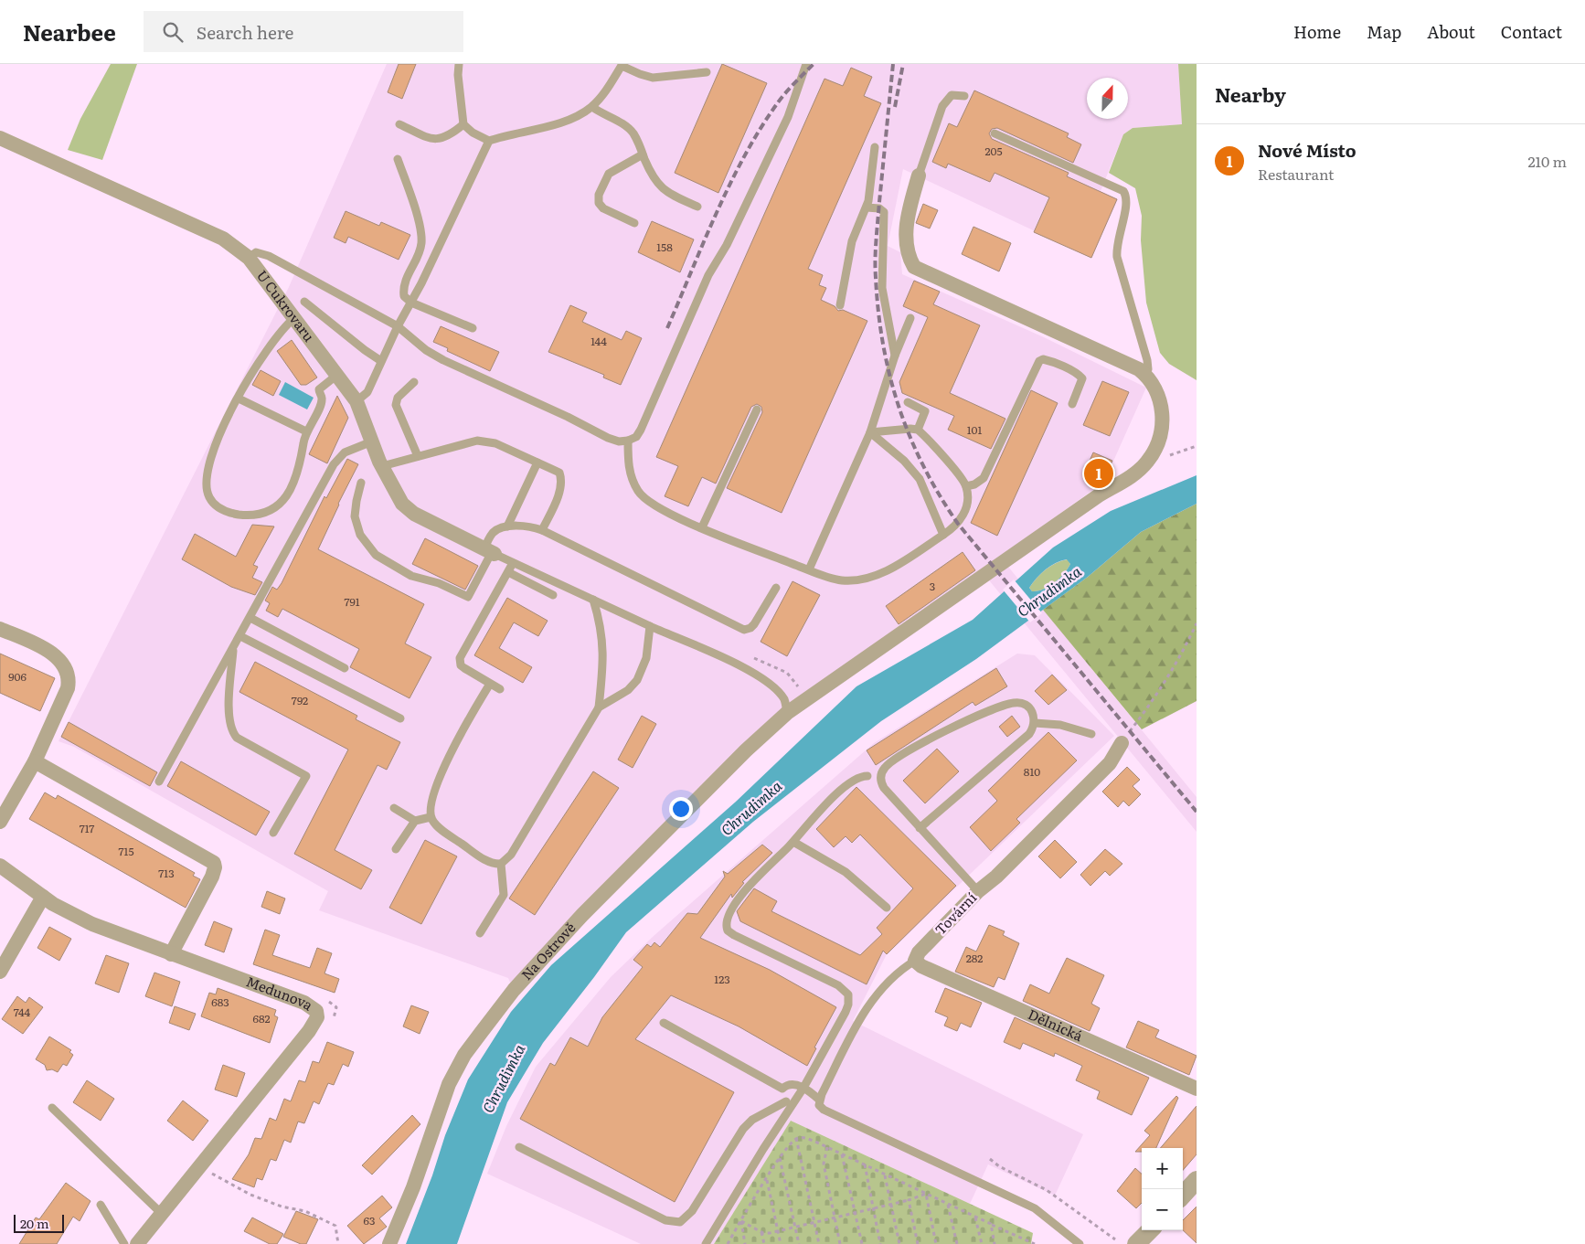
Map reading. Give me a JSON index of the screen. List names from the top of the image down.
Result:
{
  "streets": {
    "street": [
      "U Cukrovaru",
      "Tovární",
      "Na Ostrově",
      "Medunova",
      "Dělnická"
    ]
  },
  "crossings": [
    ["Tovární", "Dělnická"]
  ],
  "water": ["Chrudimka"],
  "house_numbers": [
    "205",
    "158",
    "144",
    "101",
    "3",
    "791",
    "906",
    "792",
    "810",
    "717",
    "715",
    "713",
    "282",
    "123",
    "683",
    "744",
    "682",
    "63"
  ],
  "scale_bar": "20 m",
  "north": "top",
  "page": {
    "header": "Nearbee",
    "search": "Search here",
    "nav": [
      "Home",
      "Map",
      "About",
      "Contact"
    ],
    "heading": "Nearby",
    "list": [
      {
        "mark": "1",
        "name": "Nové Místo",
        "note": "Restaurant",
        "value": "210 m"
      }
    ],
    "pins": "1",
    "map_buttons": ["+", "−"],
    "scale": "20 m"
  }
}
